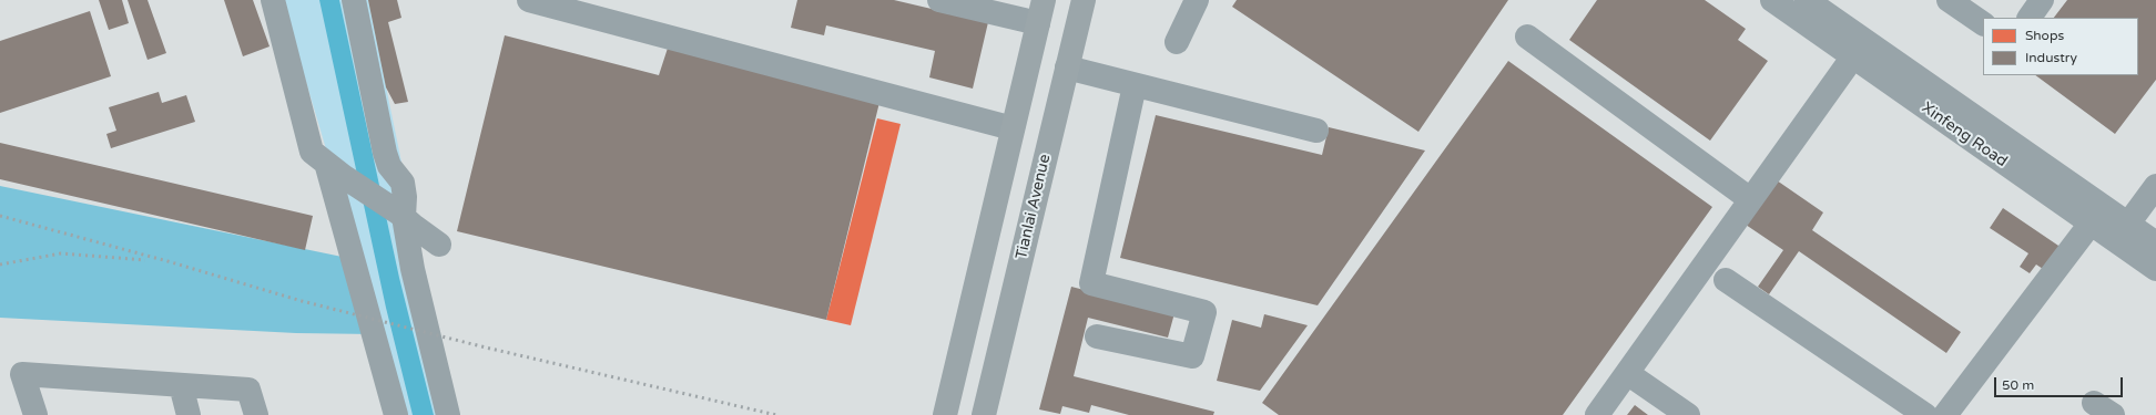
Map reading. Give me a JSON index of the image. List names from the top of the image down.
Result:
{
  "streets": {
    "main road": ["Tianlai Avenue"],
    "street": ["Xinfeng Road"]
  },
  "legend": ["Shops", "Industry"],
  "scale_bar": "50 m"
}
